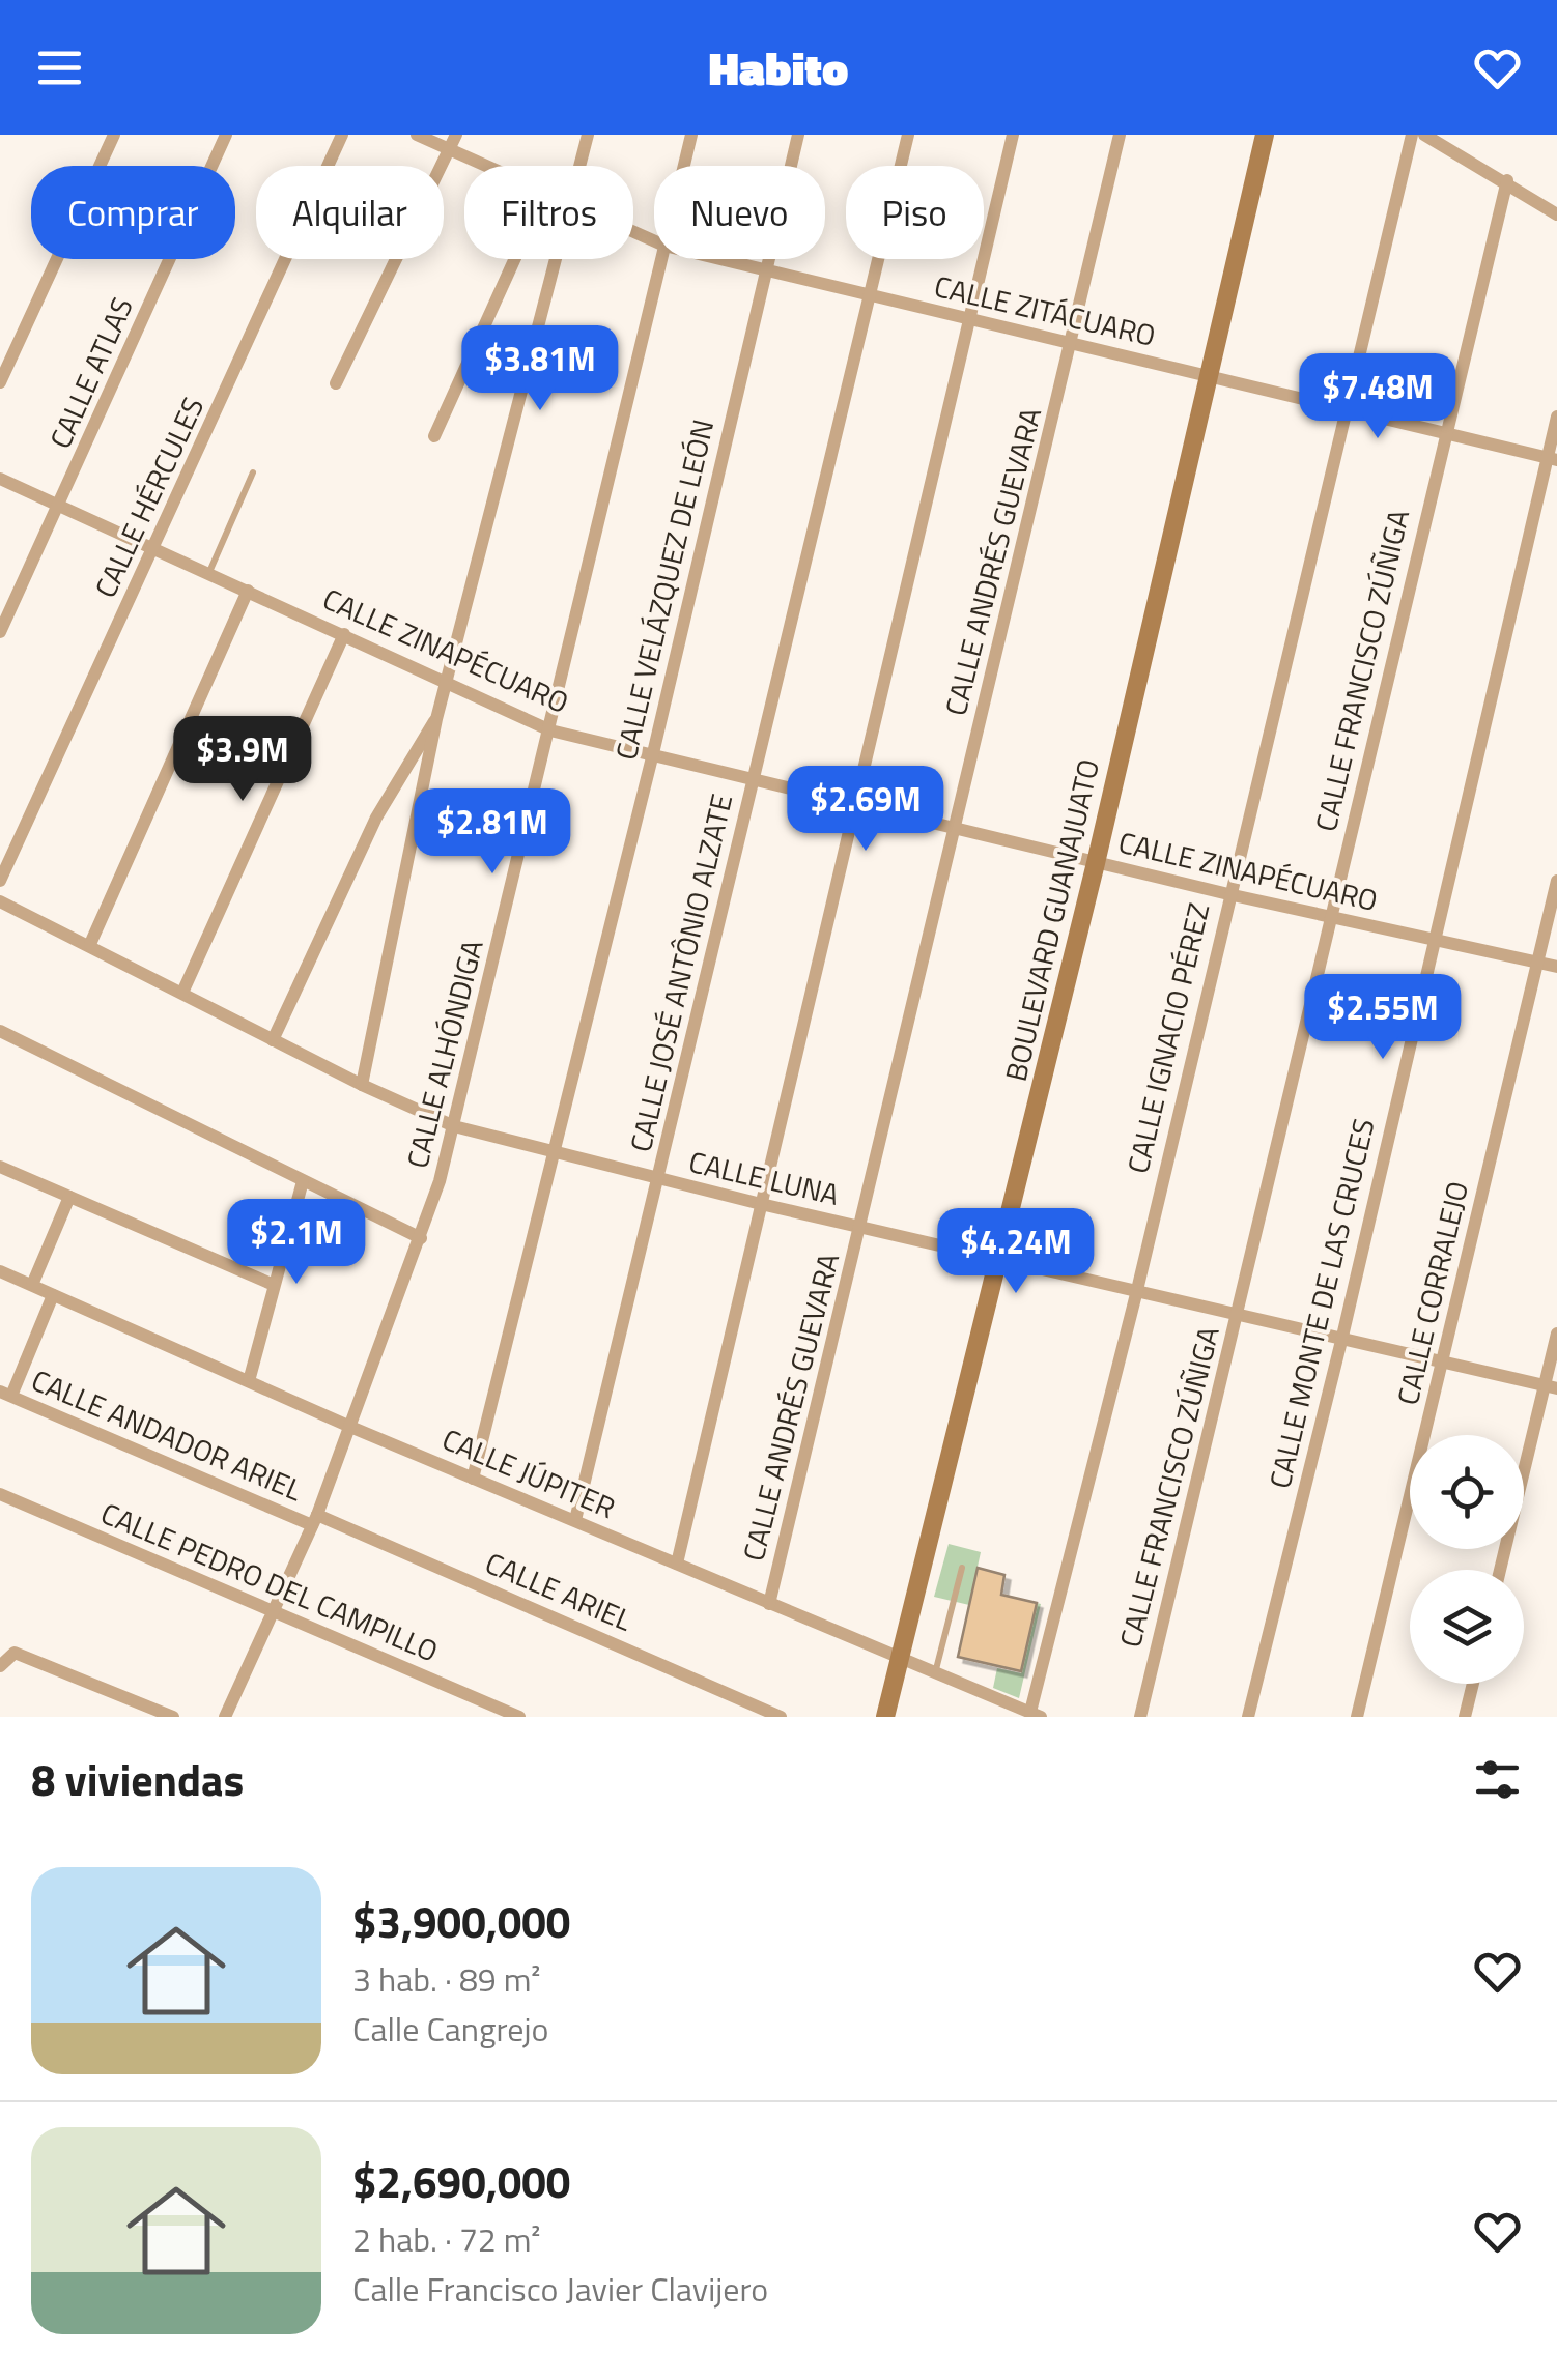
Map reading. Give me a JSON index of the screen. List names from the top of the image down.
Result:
{
  "streets": {
    "street": [
      "CALLE ZITÁCUARO",
      "CALLE ATLAS",
      "CALLE HÉRCULES",
      "CALLE ANDRÉS GUEVARA",
      "CALLE VELÁZQUEZ DE LEÓN",
      "CALLE ZINAPÉCUARO",
      "CALLE FRANCISCO ZÚÑIGA",
      "BOULEVARD GUANAJUATO",
      "CALLE JOSÉ ANTÔNIO ALZATE",
      "CALLE IGNACIO PÉREZ",
      "CALLE ALHÓNDIGA",
      "CALLE LUNA",
      "CALLE CORRALEJO",
      "CALLE MONTE DE LAS CRUCES",
      "CALLE ANDADOR ARIEL",
      "CALLE JÚPITER",
      "CALLE PEDRO DEL CAMPILLO",
      "CALLE ARIEL"
    ]
  },
  "crossings": [
    ["CALLE ZITÁCUARO", "CALLE ANDRÉS GUEVARA"],
    ["CALLE ZITÁCUARO", "CALLE VELÁZQUEZ DE LEÓN"],
    ["CALLE ZITÁCUARO", "CALLE FRANCISCO ZÚÑIGA"],
    ["CALLE ZITÁCUARO", "BOULEVARD GUANAJUATO"],
    ["CALLE ZITÁCUARO", "CALLE JOSÉ ANTÔNIO ALZATE"],
    ["CALLE ZITÁCUARO", "CALLE IGNACIO PÉREZ"],
    ["CALLE ZITÁCUARO", "CALLE MONTE DE LAS CRUCES"],
    ["CALLE ATLAS", "CALLE ZINAPÉCUARO"],
    ["CALLE HÉRCULES", "CALLE ZINAPÉCUARO"],
    ["CALLE ANDRÉS GUEVARA", "CALLE ZINAPÉCUARO"],
    ["CALLE ANDRÉS GUEVARA", "CALLE LUNA"],
    ["CALLE ANDRÉS GUEVARA", "CALLE JÚPITER"],
    ["CALLE VELÁZQUEZ DE LEÓN", "CALLE ZINAPÉCUARO"],
    ["CALLE VELÁZQUEZ DE LEÓN", "CALLE LUNA"],
    ["CALLE VELÁZQUEZ DE LEÓN", "CALLE JÚPITER"],
    ["CALLE ZINAPÉCUARO", "CALLE FRANCISCO ZÚÑIGA"],
    ["CALLE ZINAPÉCUARO", "BOULEVARD GUANAJUATO"],
    ["CALLE ZINAPÉCUARO", "CALLE JOSÉ ANTÔNIO ALZATE"],
    ["CALLE ZINAPÉCUARO", "CALLE IGNACIO PÉREZ"],
    ["CALLE ZINAPÉCUARO", "CALLE ALHÓNDIGA"],
    ["CALLE ZINAPÉCUARO", "CALLE CORRALEJO"],
    ["CALLE ZINAPÉCUARO", "CALLE MONTE DE LAS CRUCES"],
    ["CALLE FRANCISCO ZÚÑIGA", "CALLE LUNA"],
    ["BOULEVARD GUANAJUATO", "CALLE LUNA"],
    ["BOULEVARD GUANAJUATO", "CALLE JÚPITER"],
    ["CALLE JOSÉ ANTÔNIO ALZATE", "CALLE LUNA"],
    ["CALLE JOSÉ ANTÔNIO ALZATE", "CALLE JÚPITER"],
    ["CALLE IGNACIO PÉREZ", "CALLE LUNA"],
    ["CALLE IGNACIO PÉREZ", "CALLE JÚPITER"],
    ["CALLE ALHÓNDIGA", "CALLE LUNA"],
    ["CALLE ALHÓNDIGA", "CALLE ANDADOR ARIEL"],
    ["CALLE ALHÓNDIGA", "CALLE JÚPITER"],
    ["CALLE ALHÓNDIGA", "CALLE PEDRO DEL CAMPILLO"],
    ["CALLE ALHÓNDIGA", "CALLE ARIEL"],
    ["CALLE LUNA", "CALLE CORRALEJO"],
    ["CALLE LUNA", "CALLE MONTE DE LAS CRUCES"],
    ["CALLE ANDADOR ARIEL", "CALLE ARIEL"]
  ],
  "page": {
    "header": "Habito",
    "chip": [
      "Comprar",
      "Alquilar",
      "Filtros",
      "Nuevo",
      "Piso"
    ],
    "price": [
      "$3.81M",
      "$7.48M",
      "$3.9M",
      "$2.69M",
      "$2.81M",
      "$2.55M",
      "$2.1M",
      "$4.24M"
    ],
    "heading": "8 viviendas",
    "list": [
      {
        "name": "$3,900,000",
        "note": "3 hab. · 89 m² · Calle Cangrejo"
      },
      {
        "name": "$2,690,000",
        "note": "2 hab. · 72 m² · Calle Francisco Javier Clavijero"
      }
    ]
  }
}
